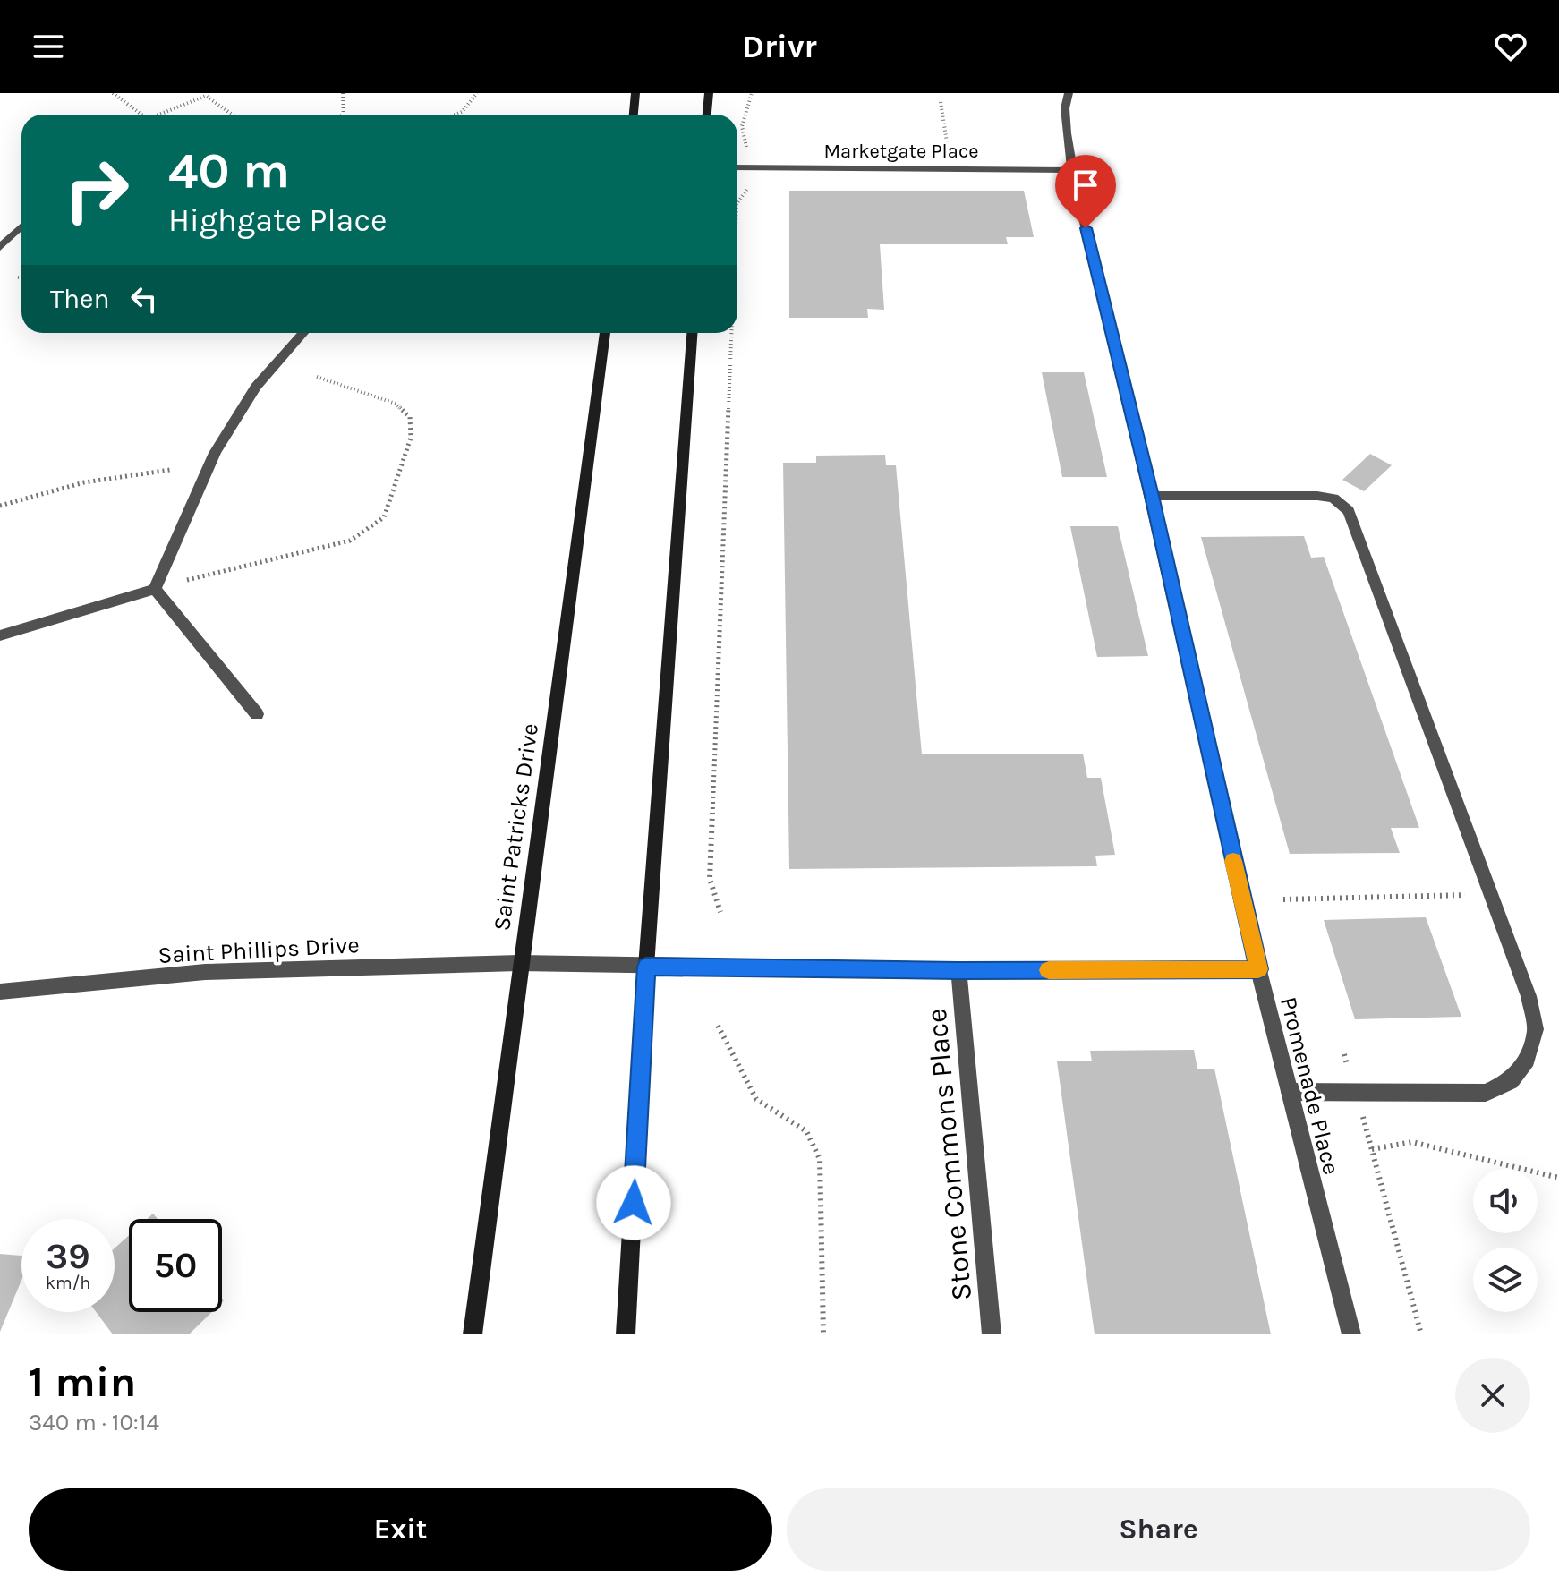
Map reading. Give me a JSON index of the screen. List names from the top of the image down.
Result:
{
  "streets": {
    "main road": ["Saint Patricks Drive"],
    "street": [
      "Marketgate Place",
      "Saint Phillips Drive",
      "Promenade Place",
      "Stone Commons Place"
    ]
  },
  "crossings": [
    ["Marketgate Place", "Promenade Place"],
    ["Saint Patricks Drive", "Saint Phillips Drive"],
    ["Saint Phillips Drive", "Promenade Place"],
    ["Saint Phillips Drive", "Stone Commons Place"]
  ],
  "page": {
    "header": "Drivr",
    "turn": ["40 m", "Highgate Place"],
    "then": "Then",
    "speed": "39 km/h",
    "limit": "50",
    "heading": ["1 min", "340 m · 10:14"],
    "buttons": ["Exit", "Share"]
  }
}
